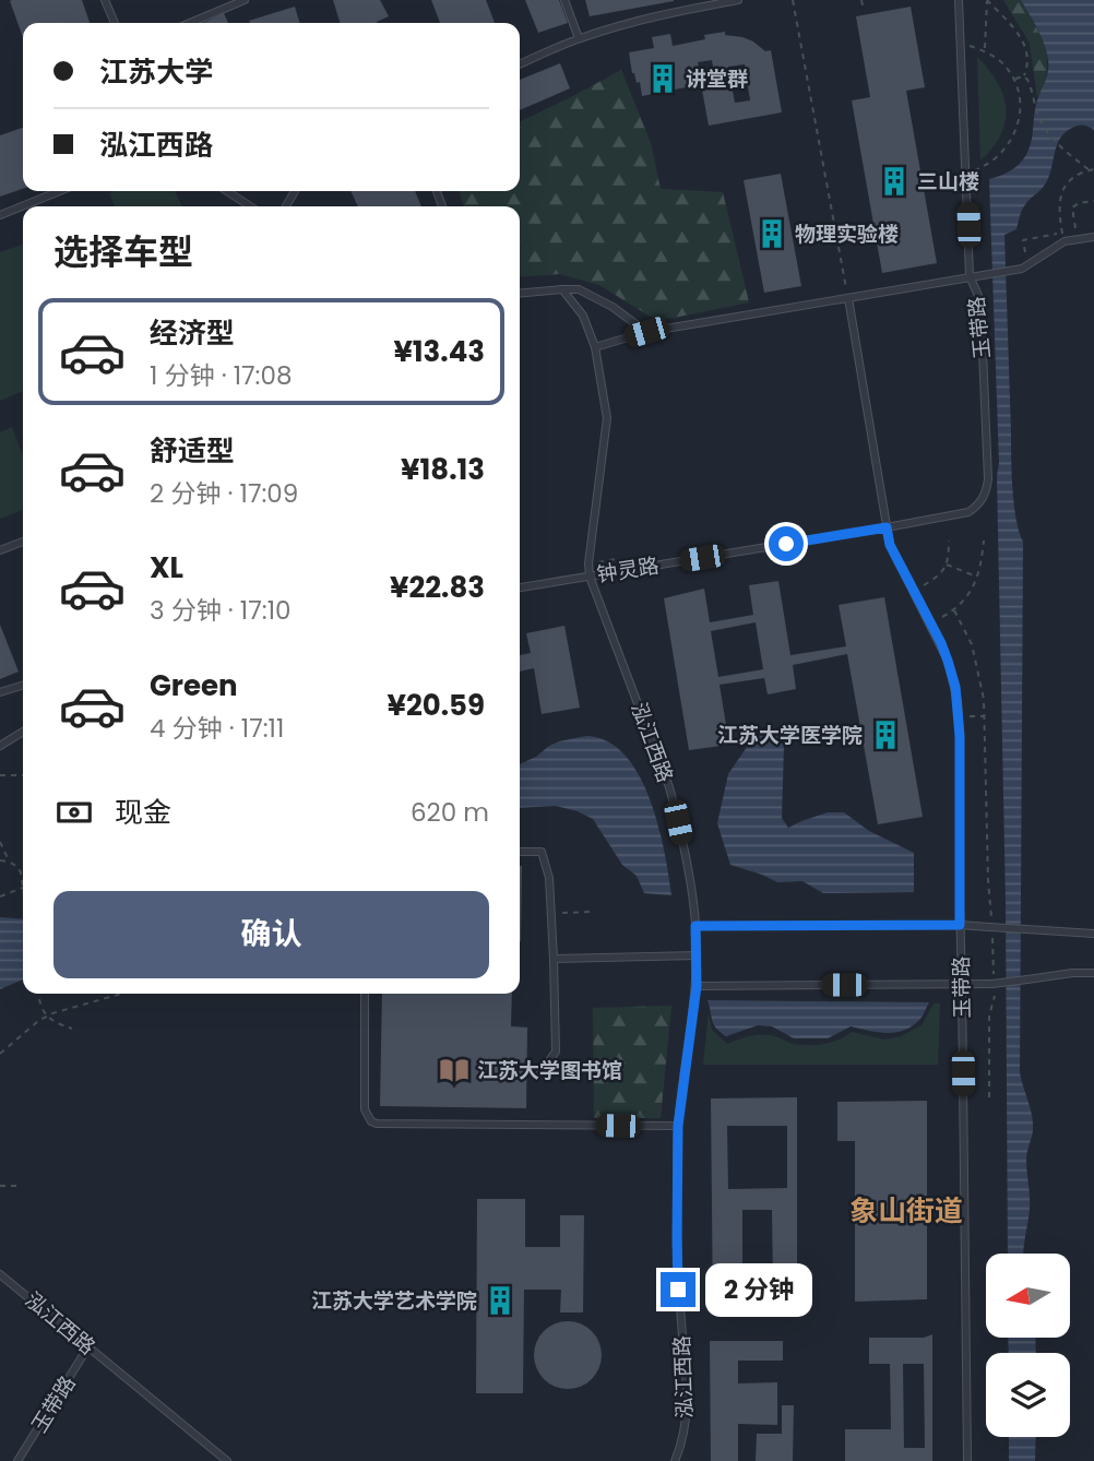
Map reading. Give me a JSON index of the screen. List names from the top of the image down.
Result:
{
  "streets": {
    "lane": ["玉带路", "钟灵路", "泓江西路"]
  },
  "crossings": [
    ["玉带路", "钟灵路"],
    ["玉带路", "泓江西路"],
    ["钟灵路", "泓江西路"]
  ],
  "districts": ["象山街道"],
  "places": {
    "building": [
      "讲堂群",
      "三山楼",
      "物理实验楼",
      "江苏大学医学院",
      "江苏大学艺术学院"
    ],
    "library": ["江苏大学图书馆"]
  },
  "north": "left",
  "page": {
    "banner": ["江苏大学", "泓江西路"],
    "heading": "选择车型",
    "list": [
      {
        "name": "经济型",
        "note": "1 分钟 · 17:08",
        "value": "¥13.43"
      },
      {
        "name": "舒适型",
        "note": "2 分钟 · 17:09",
        "value": "¥18.13"
      },
      {
        "name": "XL",
        "note": "3 分钟 · 17:10",
        "value": "¥22.83"
      },
      {
        "name": "Green",
        "note": "4 分钟 · 17:11",
        "value": "¥20.59"
      }
    ],
    "pay": ["现金", "620 m"],
    "buttons": "确认",
    "bubble": "2 分钟"
  }
}
